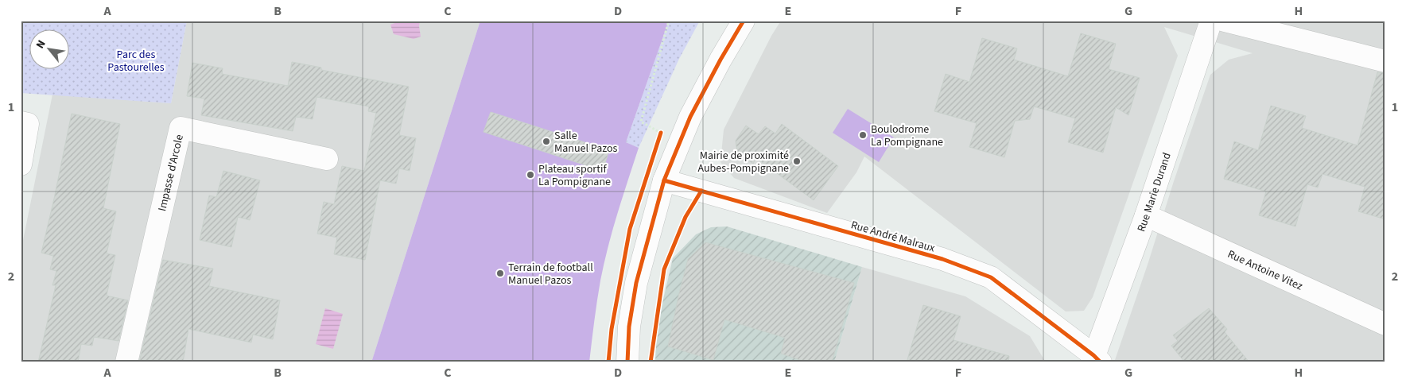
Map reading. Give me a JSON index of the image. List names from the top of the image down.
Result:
{
  "streets": {
    "street": [
      "Impasse d'Arcole",
      "Rue Marie Durand",
      "Rue André Malraux",
      "Rue Antoine Vitez"
    ]
  },
  "crossings": [
    ["Rue Marie Durand", "Rue André Malraux"],
    ["Rue Marie Durand", "Rue Antoine Vitez"]
  ],
  "parks": ["Parc des Pastourelles"],
  "places": [
    "Boulodrome La Pompignane",
    "Salle Manuel Pazos",
    "Mairie de proximité Aubes-Pompignane",
    "Plateau sportif La Pompignane",
    "Terrain de football Manuel Pazos"
  ],
  "north": "top left",
  "grid": {
    "columns": [
      "A",
      "B",
      "C",
      "D",
      "E",
      "F",
      "G",
      "H"
    ],
    "rows": ["1", "2"]
  }
}
